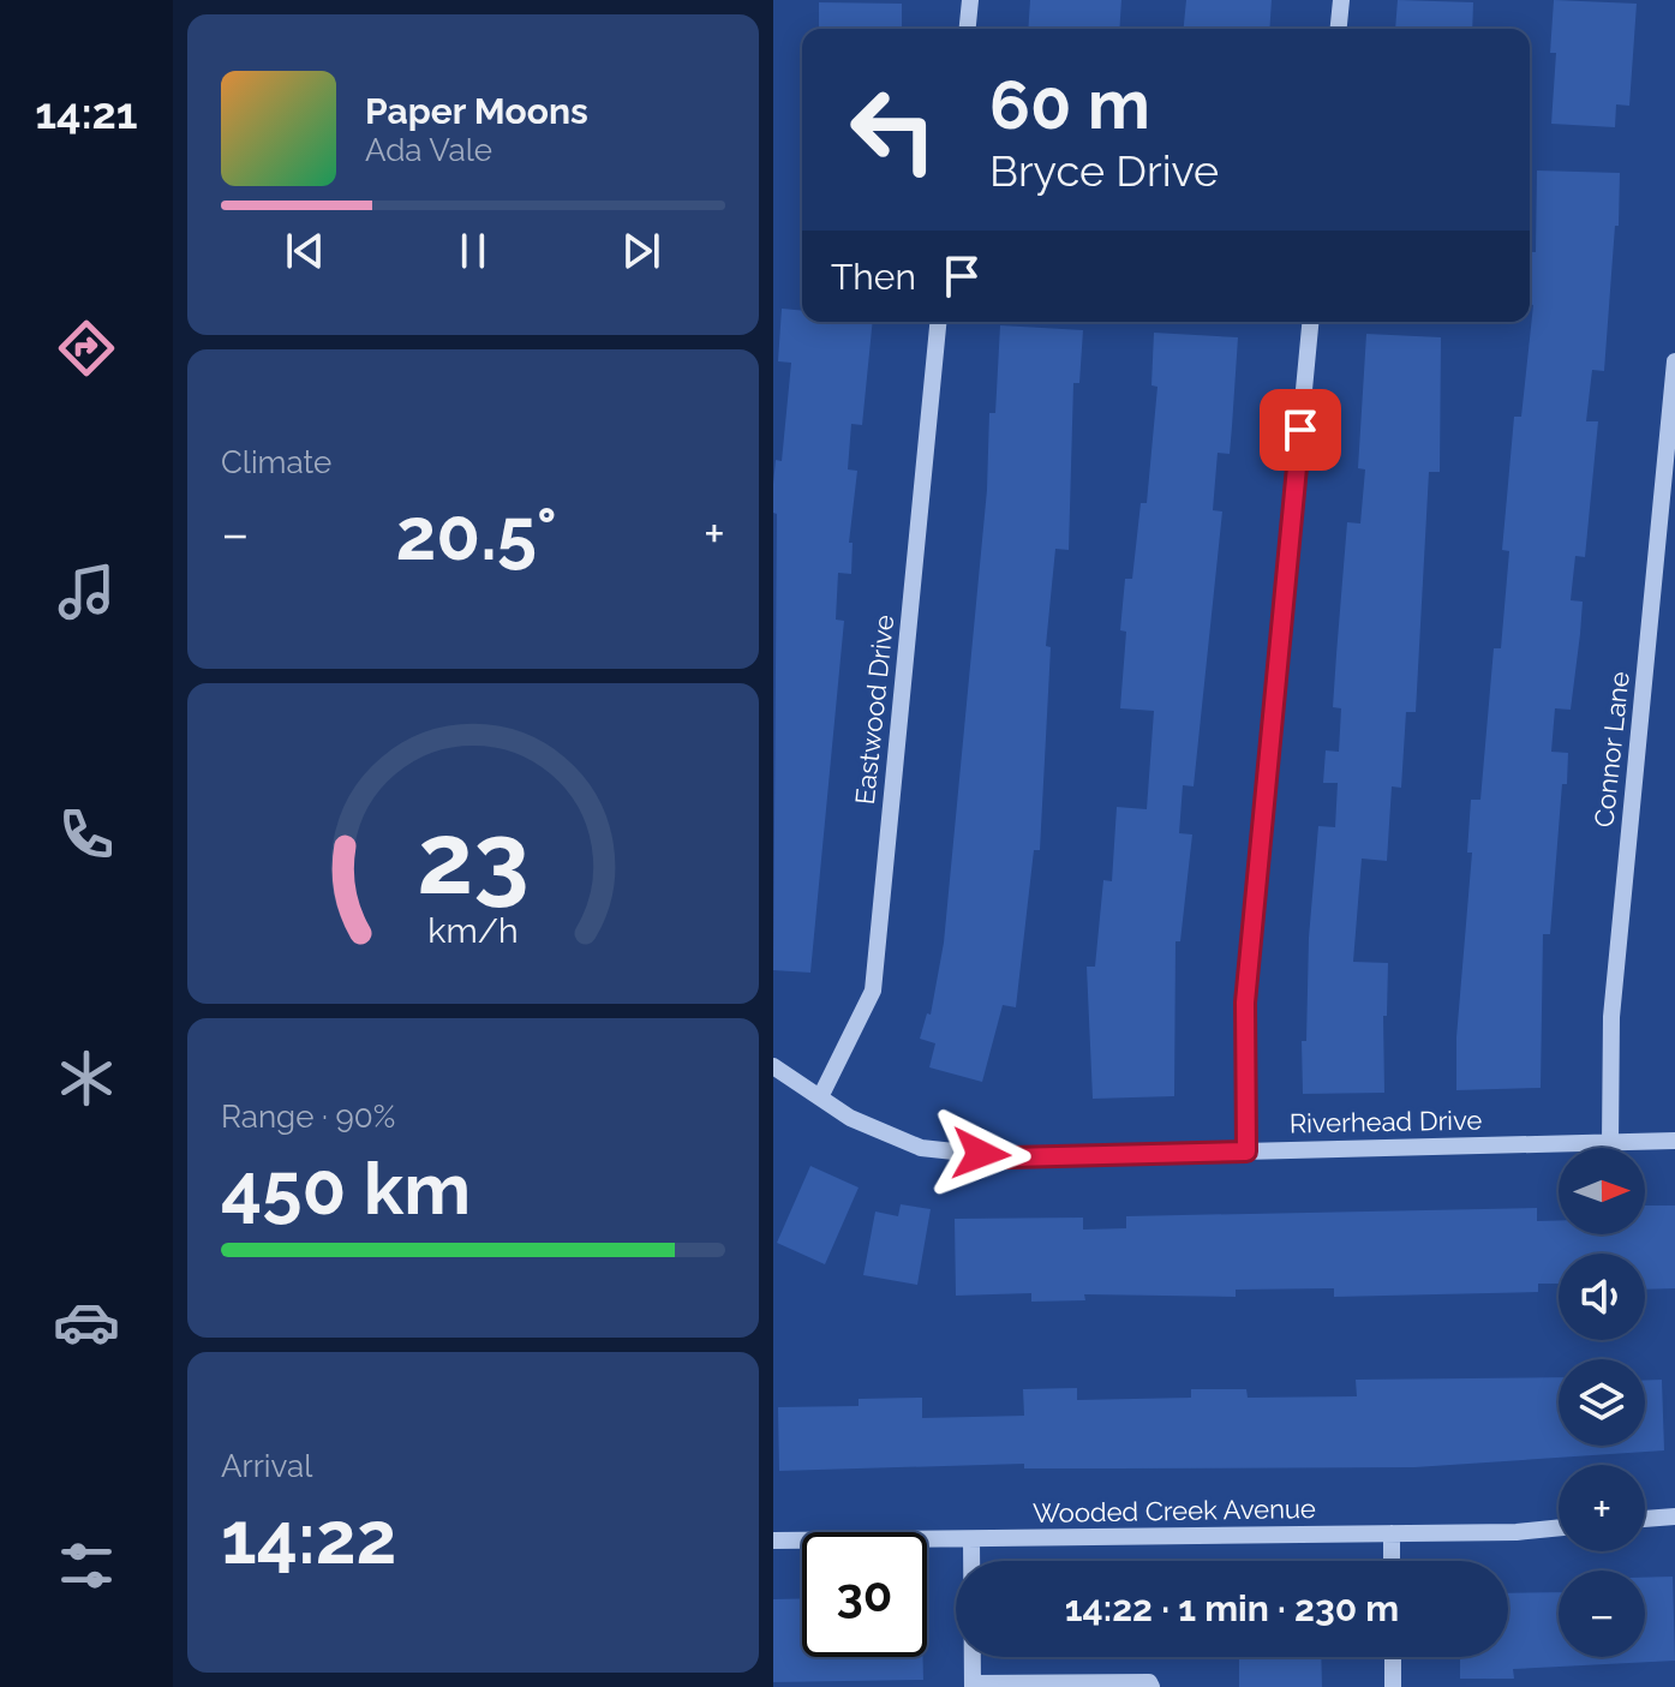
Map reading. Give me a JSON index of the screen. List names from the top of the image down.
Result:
{
  "streets": {
    "street": [
      "Eastwood Drive",
      "Connor Lane",
      "Riverhead Drive",
      "Wooded Creek Avenue"
    ]
  },
  "crossings": [
    ["Eastwood Drive", "Riverhead Drive"],
    ["Connor Lane", "Riverhead Drive"]
  ],
  "north": "right",
  "page": {
    "tabs": "14:21",
    "turn": ["60 m", "Bryce Drive"],
    "song": ["Paper Moons", "Ada Vale"],
    "then": "Then",
    "tile": [
      "Climate",
      ["Range · 90%", "450 km"],
      ["Arrival", "14:22"]
    ],
    "heat": ["−", "20.5°", "+"],
    "map_buttons": ["+", "−"],
    "limit": "30",
    "trip": "14:22 · 1 min · 230 m",
    "gauge": ["23", "km/h"]
  }
}
